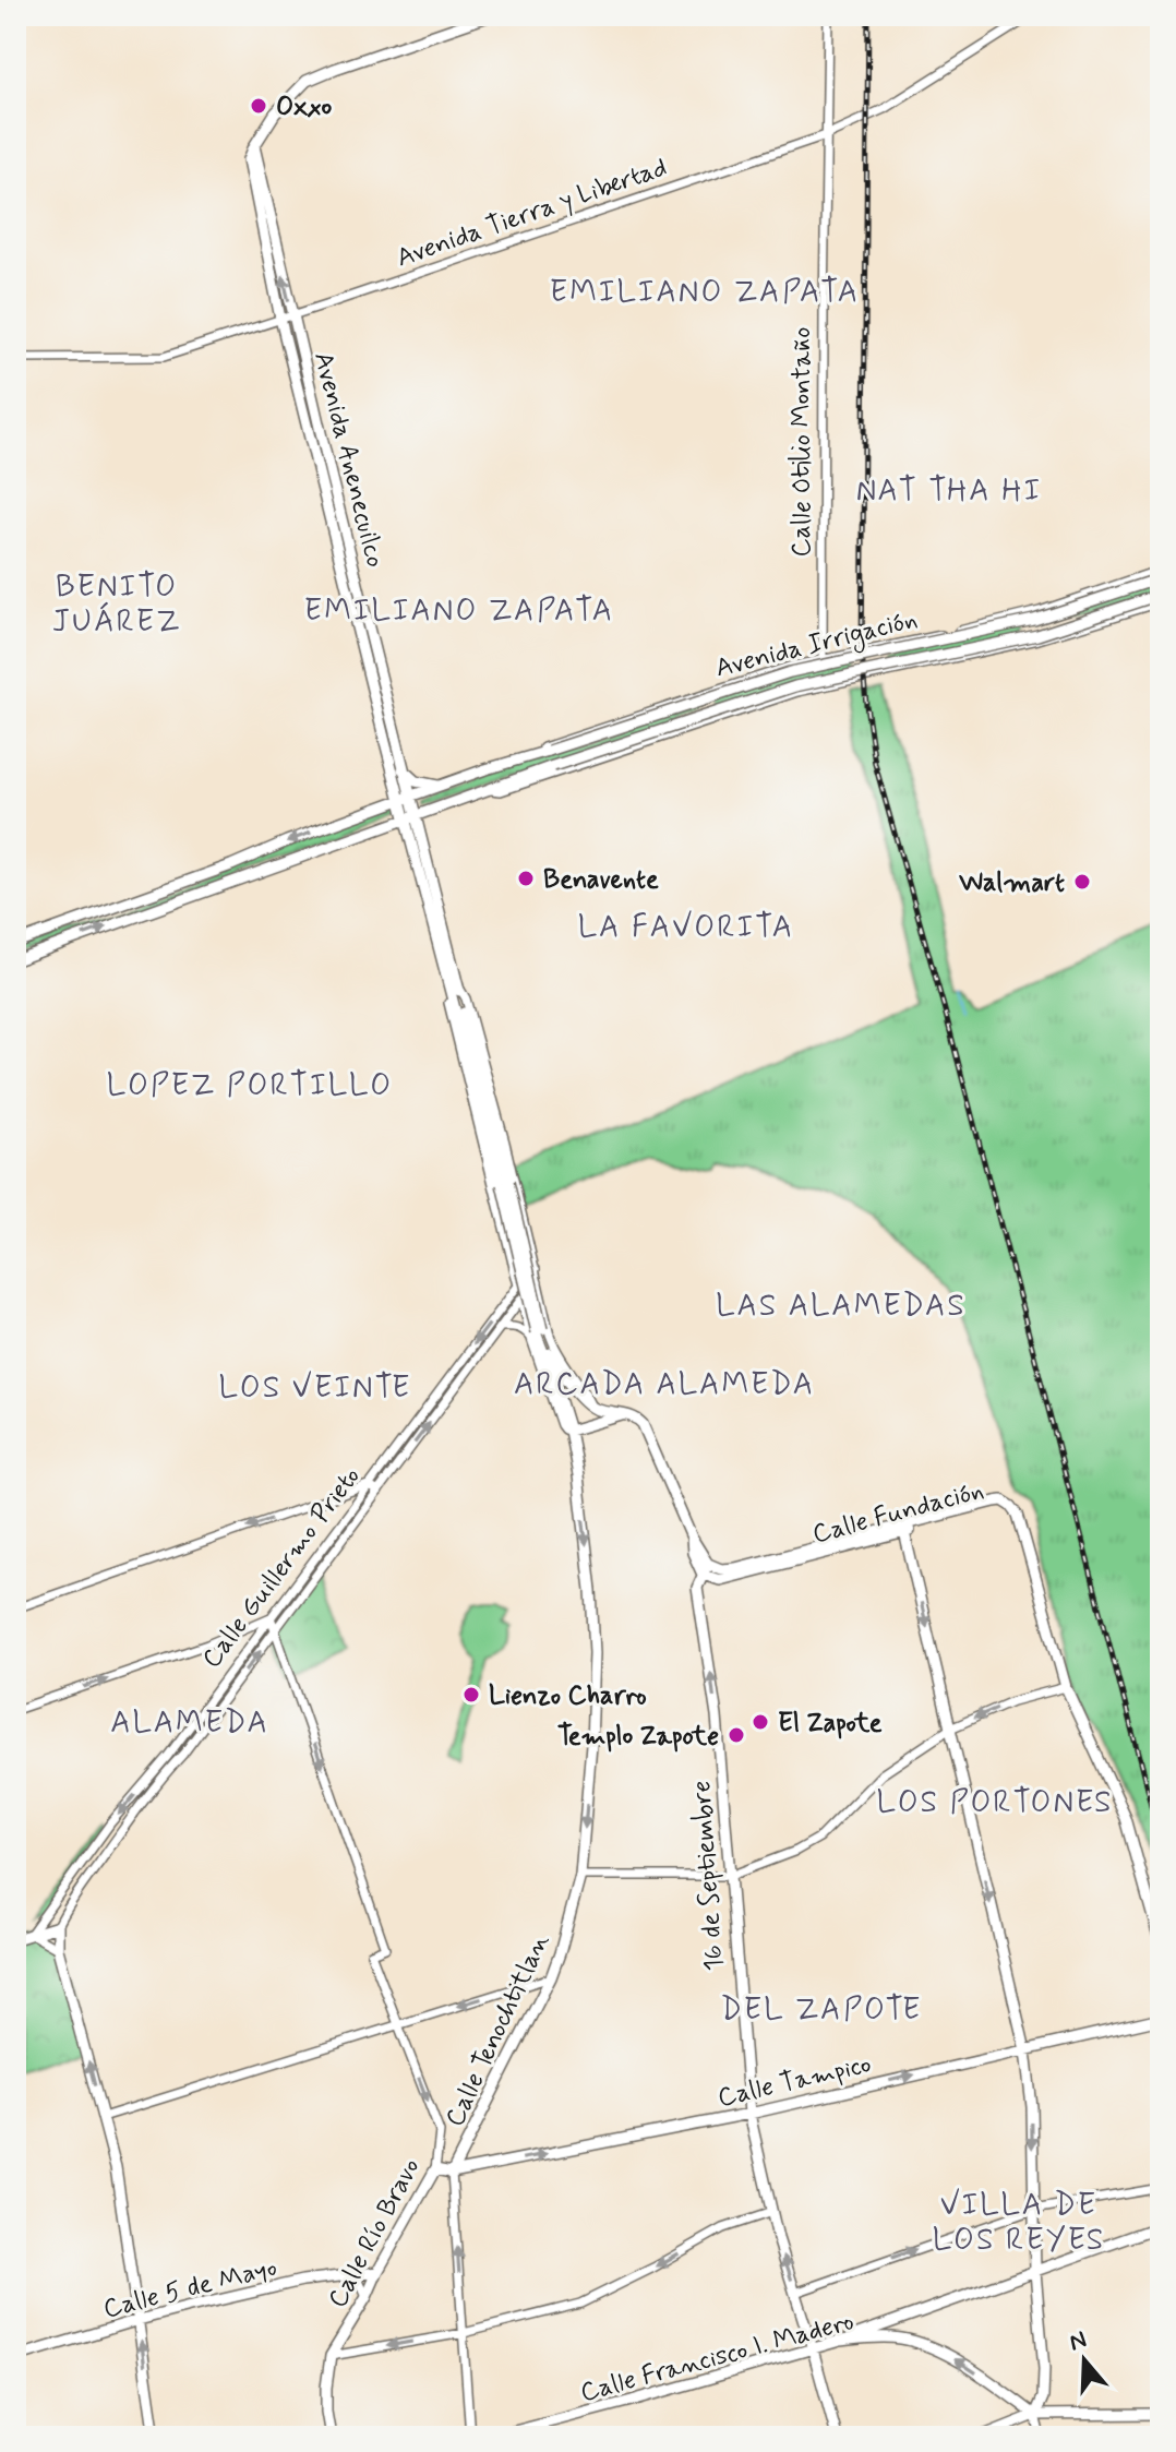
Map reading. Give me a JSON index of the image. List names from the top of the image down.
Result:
{
  "streets": {
    "main road": [
      "Avenida Anenecuilco",
      "Avenida Irrigación",
      "Calle Fundación",
      "16 de Septiembre",
      "Calle Tenochtitlan",
      "Calle Tampico",
      "Calle Río Bravo",
      "Calle 5 de Mayo",
      "Calle Francisco I. Madero"
    ],
    "street": ["Avenida Tierra y Libertad", "Calle Otilio Montaño", "Calle Guillermo Prieto"]
  },
  "crossings": [
    ["Avenida Tierra y Libertad", "Calle Otilio Montaño"],
    ["Avenida Tierra y Libertad", "Avenida Anenecuilco"],
    ["Calle Otilio Montaño", "Avenida Irrigación"],
    ["Avenida Anenecuilco", "Avenida Irrigación"],
    ["Avenida Anenecuilco", "Calle Tenochtitlan"],
    ["Calle Fundación", "16 de Septiembre"],
    ["Calle Guillermo Prieto", "Calle Tenochtitlan"],
    ["Calle Guillermo Prieto", "Calle Río Bravo"],
    ["16 de Septiembre", "Calle Tampico"],
    ["16 de Septiembre", "Calle Francisco I. Madero"],
    ["Calle Tenochtitlan", "Calle Tampico"],
    ["Calle Tampico", "Calle Río Bravo"],
    ["Calle Río Bravo", "Calle 5 de Mayo"]
  ],
  "one_way": [
    "16 de Septiembre",
    "Calle Tenochtitlan",
    "Calle Tampico",
    "Calle Río Bravo",
    "Calle Francisco I. Madero"
  ],
  "districts": [
    "EMILIANO ZAPATA",
    "NAT THA HI",
    "BENITO JUÁREZ",
    "EMILIANO ZAPATA",
    "LA FAVORITA",
    "LOPEZ PORTILLO",
    "LAS ALAMEDAS",
    "ARCADA ALAMEDA",
    "LOS VEINTE",
    "ALAMEDA",
    "LOS PORTONES",
    "DEL ZAPOTE",
    "VILLA DE LOS REYES"
  ],
  "places": [
    "Oxxo",
    "Benavente",
    "Walmart",
    "Lienzo Charro",
    "El Zapote",
    "Templo Zapote"
  ],
  "north": "top"
}
